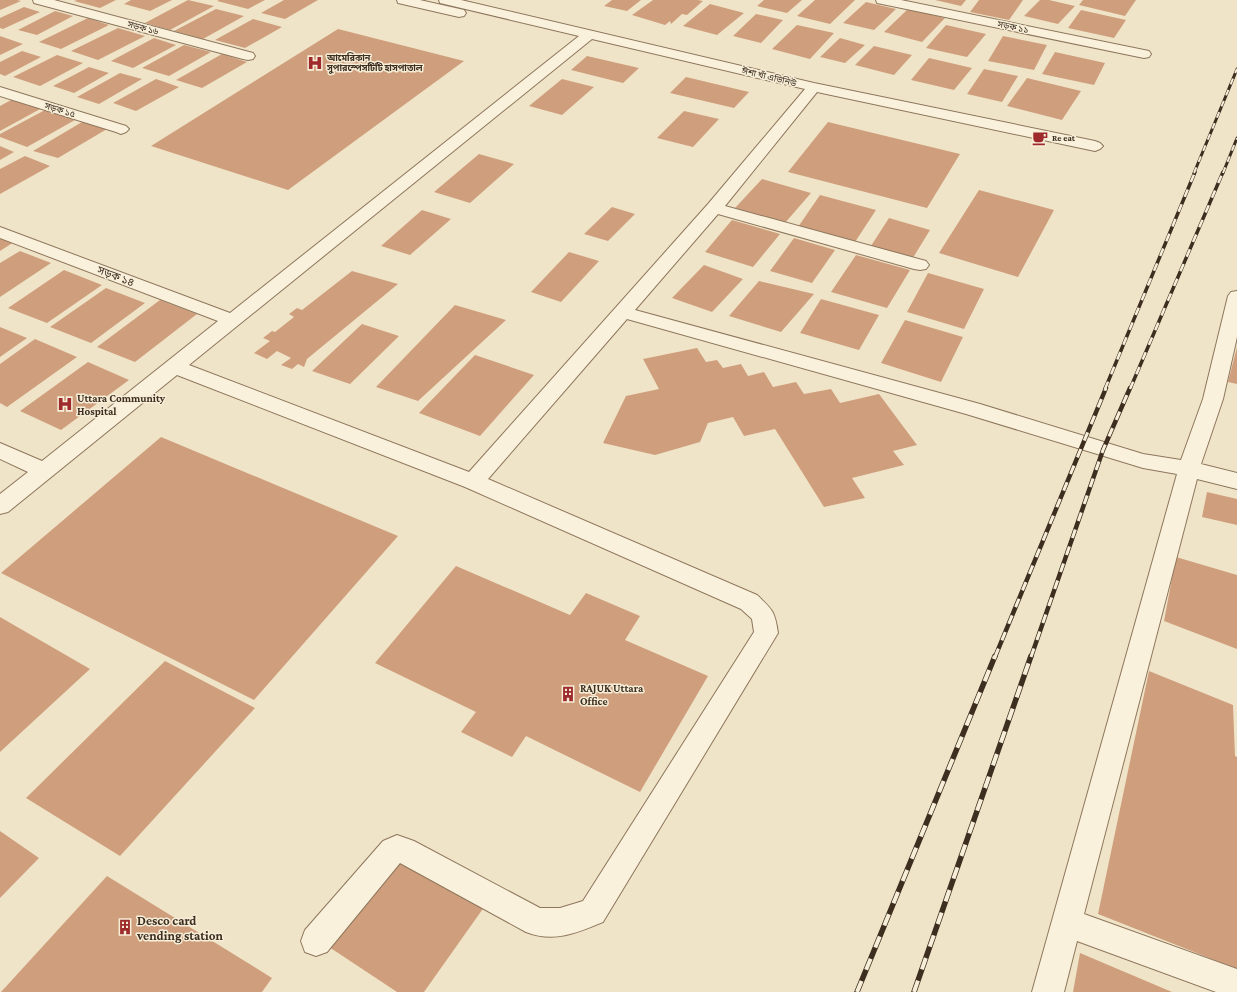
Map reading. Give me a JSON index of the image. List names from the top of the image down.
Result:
{
  "streets": {
    "street": [
      "সড়ক ১১",
      "সড়ক ১৬",
      "সড়ক ১৫",
      "সড়ক ১৪"
    ]
  },
  "places": {
    "hospital": ["আমেরিকান সুপারস্পেসটিটি হাসপাতাল", "Uttara Community Hospital"],
    "cafe": ["Re eat"],
    "building": ["RAJUK Uttara Office", "Desco card vending station"]
  }
}
